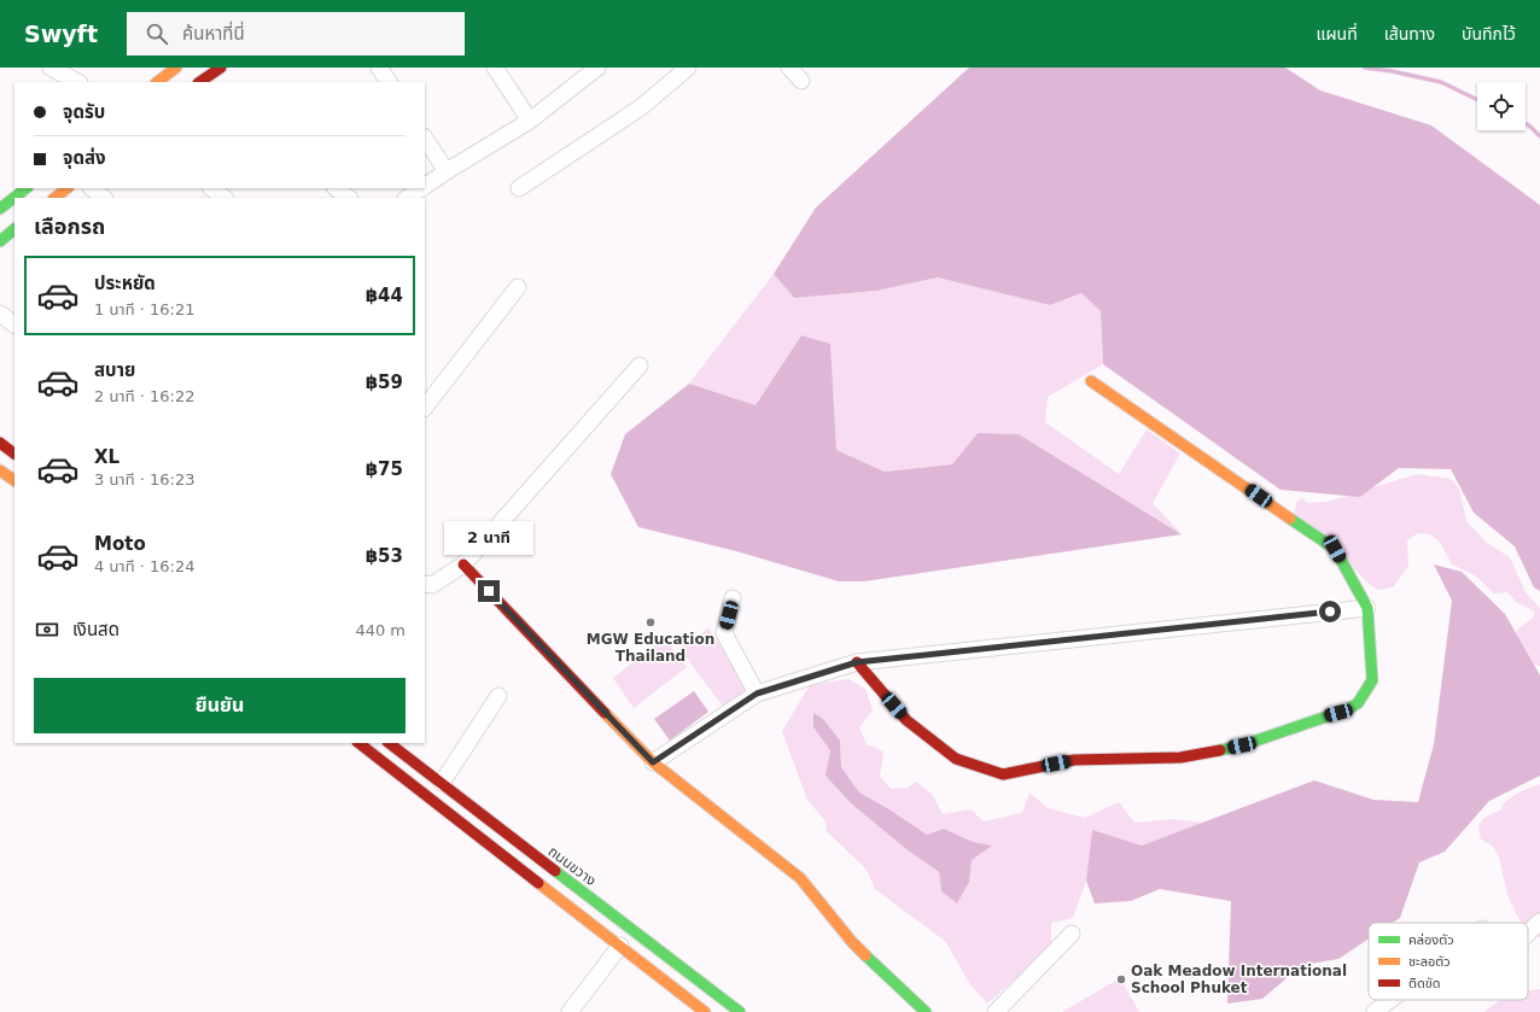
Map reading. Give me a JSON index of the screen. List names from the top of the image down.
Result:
{
  "streets": {
    "street": ["ถนนขวาง"]
  },
  "places": ["MGW Education Thailand", "Oak Meadow International School Phuket"],
  "legend": ["คล่องตัว", "ชะลอตัว", "ติดขัด"],
  "page": {
    "header": "Swyft",
    "search": "ค้นหาที่นี่",
    "nav": ["แผนที่", "เส้นทาง", "บันทึกไว้"],
    "banner": ["จุดรับ", "จุดส่ง"],
    "heading": "เลือกรถ",
    "list": [
      {
        "name": "ประหยัด",
        "note": "1 นาที · 16:21",
        "value": "฿44"
      },
      {
        "name": "สบาย",
        "note": "2 นาที · 16:22",
        "value": "฿59"
      },
      {
        "name": "XL",
        "note": "3 นาที · 16:23",
        "value": "฿75"
      },
      {
        "name": "Moto",
        "note": "4 นาที · 16:24",
        "value": "฿53"
      }
    ],
    "bubble": "2 นาที",
    "pay": ["เงินสด", "440 m"],
    "buttons": "ยืนยัน"
  }
}
